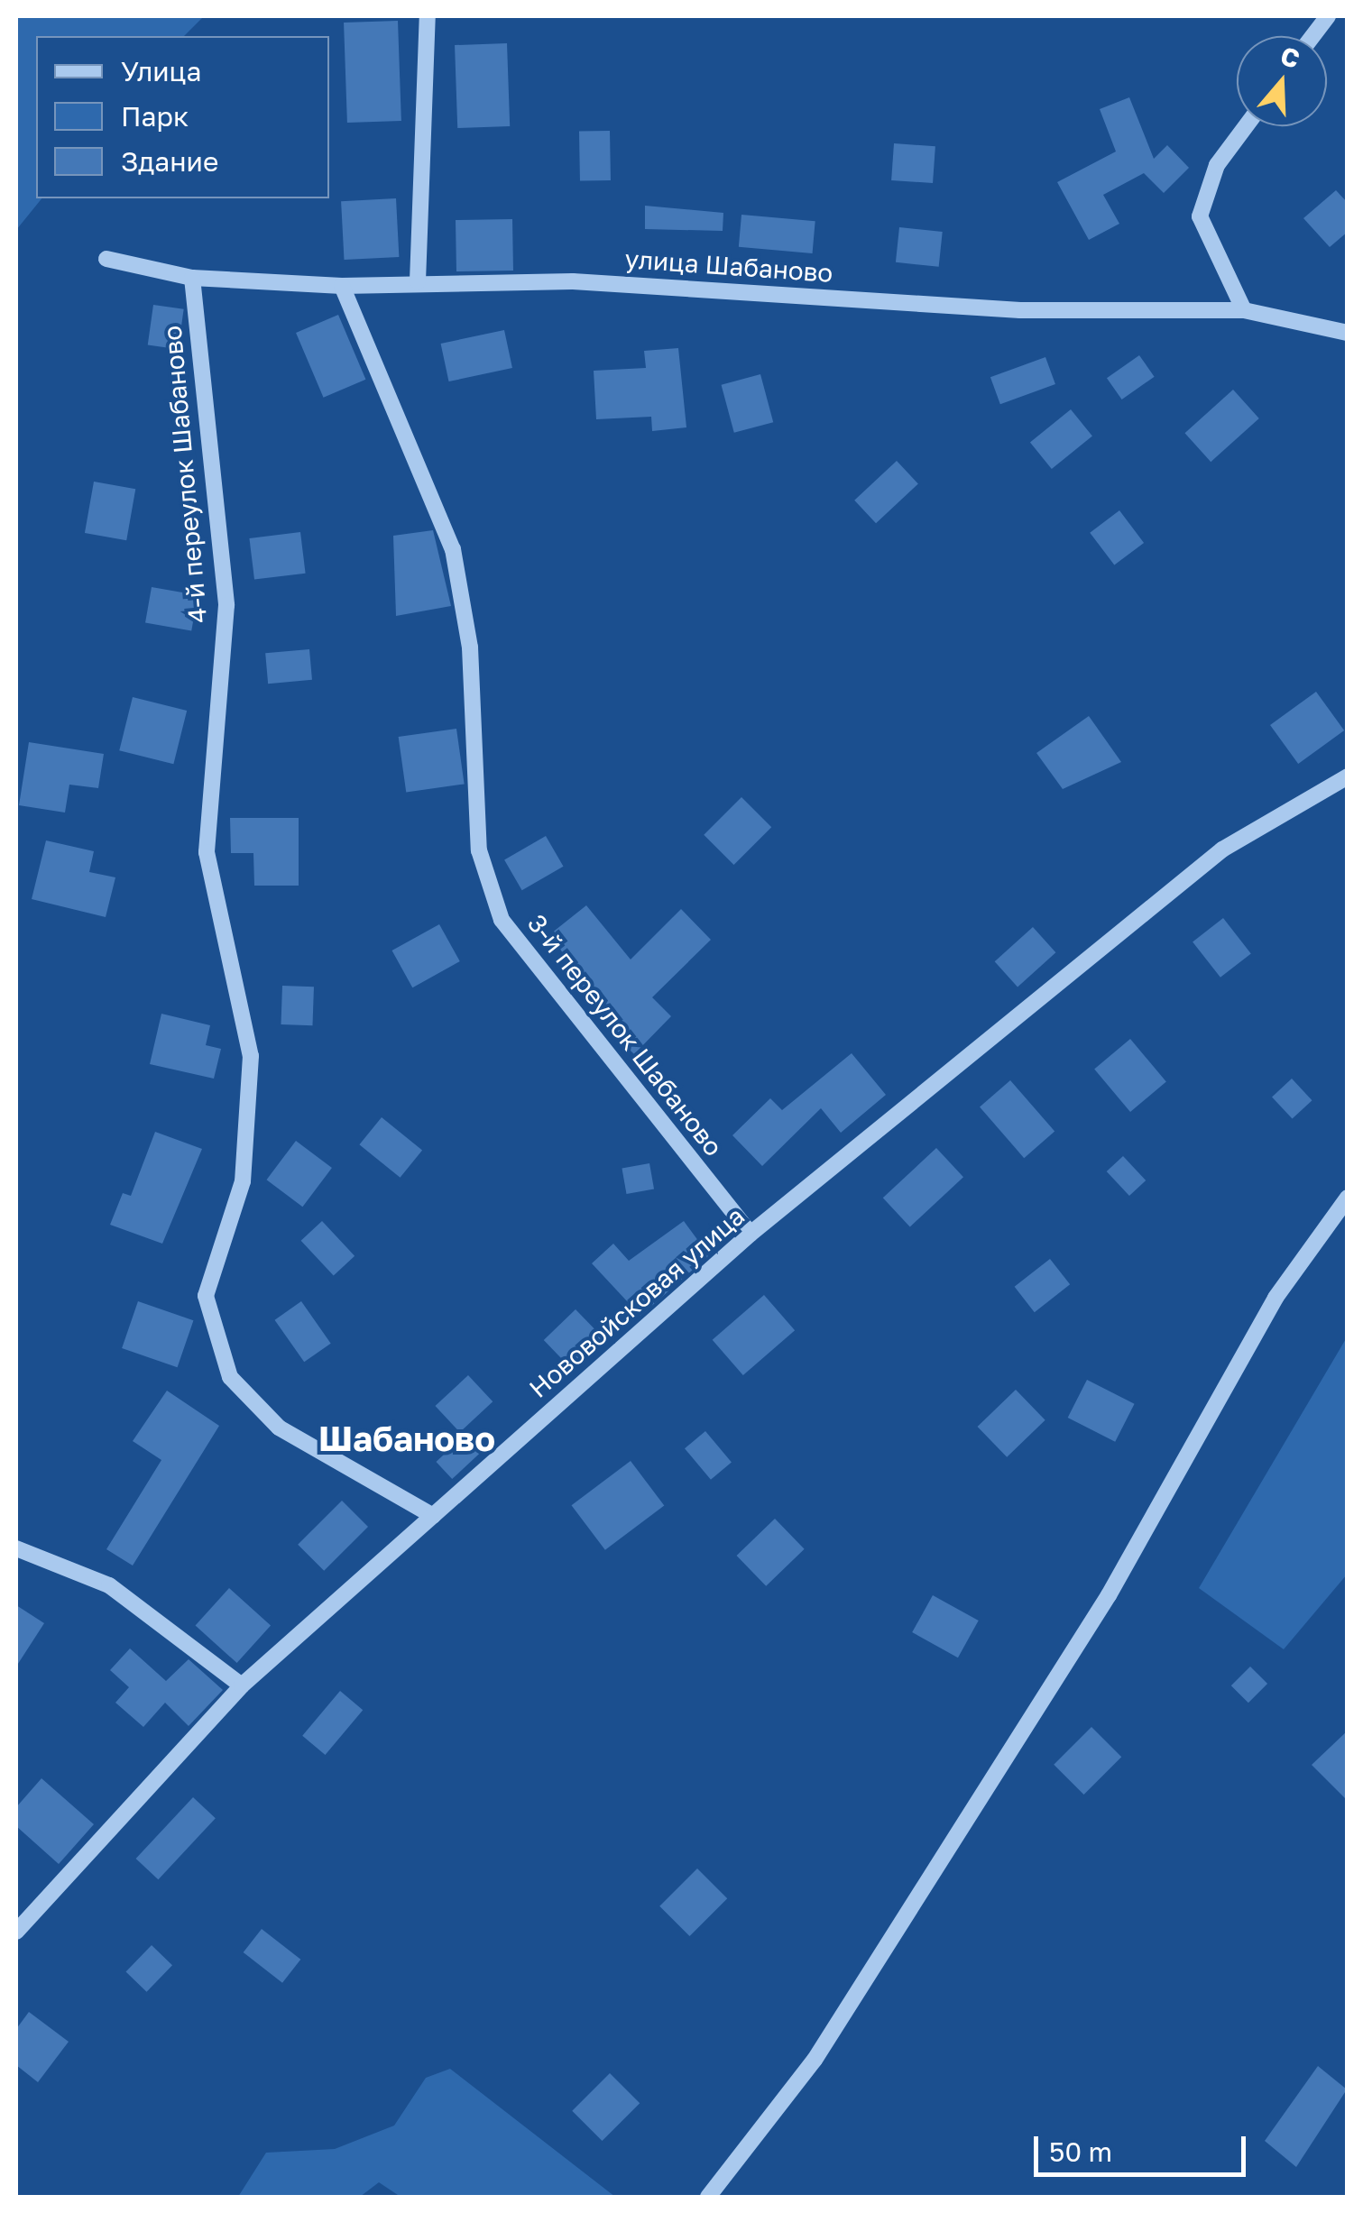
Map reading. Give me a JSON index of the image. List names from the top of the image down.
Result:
{
  "streets": {
    "street": [
      "улица Шабаново",
      "4-й переулок Шабаново",
      "3-й переулок Шабаново",
      "Нововойсковая улица"
    ]
  },
  "crossings": [
    ["улица Шабаново", "4-й переулок Шабаново"],
    ["улица Шабаново", "3-й переулок Шабаново"],
    ["4-й переулок Шабаново", "Нововойсковая улица"],
    ["3-й переулок Шабаново", "Нововойсковая улица"]
  ],
  "districts": ["Шабаново"],
  "legend": ["Улица", "Парк", "Здание"],
  "scale_bar": "50 m",
  "north": "top"
}
